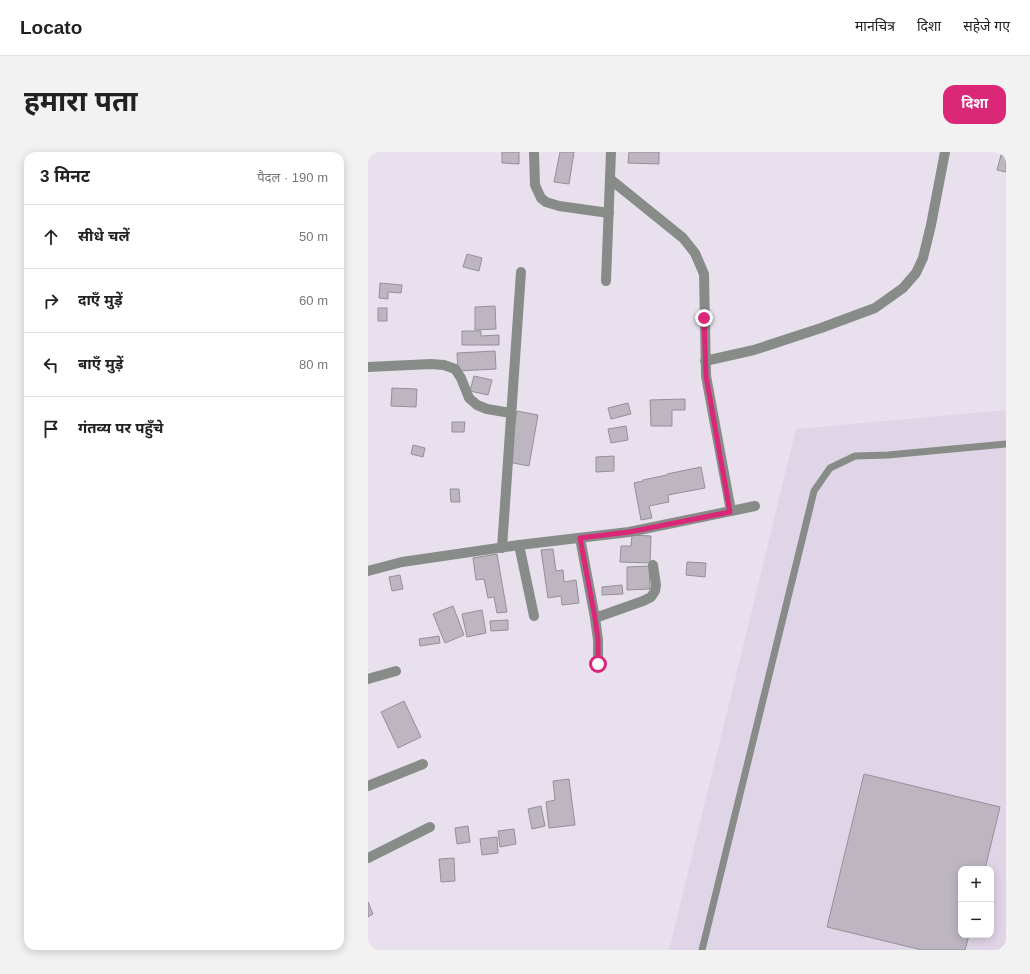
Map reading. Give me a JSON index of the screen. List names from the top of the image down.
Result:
{
  "page": {
    "header": "Locato",
    "nav": ["मानचित्र", "दिशा", "सहेजे गए"],
    "buttons": "दिशा",
    "title": "हमारा पता",
    "heading": ["3 मिनट", "पैदल · 190 m"],
    "list": [
      ["सीधे चलें", "50 m"],
      ["दाएँ मुड़ें", "60 m"],
      ["बाएँ मुड़ें", "80 m"],
      "गंतव्य पर पहुँचे"
    ],
    "map_buttons": ["+", "−"]
  }
}
